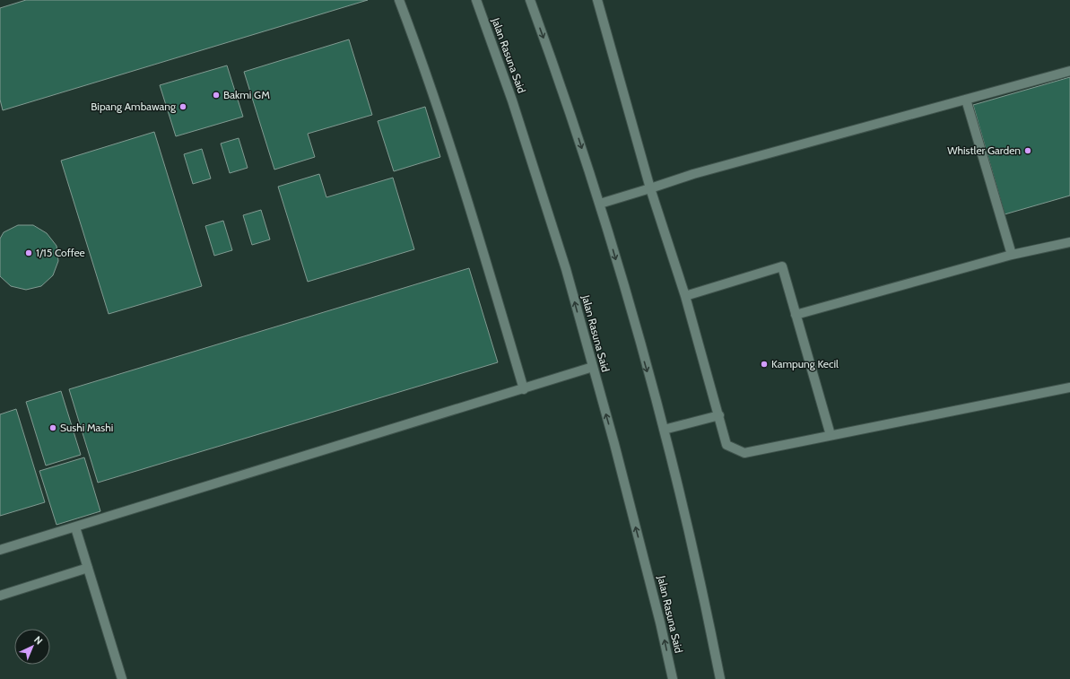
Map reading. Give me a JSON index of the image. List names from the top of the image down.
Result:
{
  "streets": {
    "street": ["Jalan Rasuna Said"]
  },
  "places": [
    "Bakmi GM",
    "Bipang Ambawang",
    "Whistler Garden",
    "1/15 Coffee",
    "Kampung Kecil",
    "Sushi Mashi"
  ],
  "north": "top right"
}
